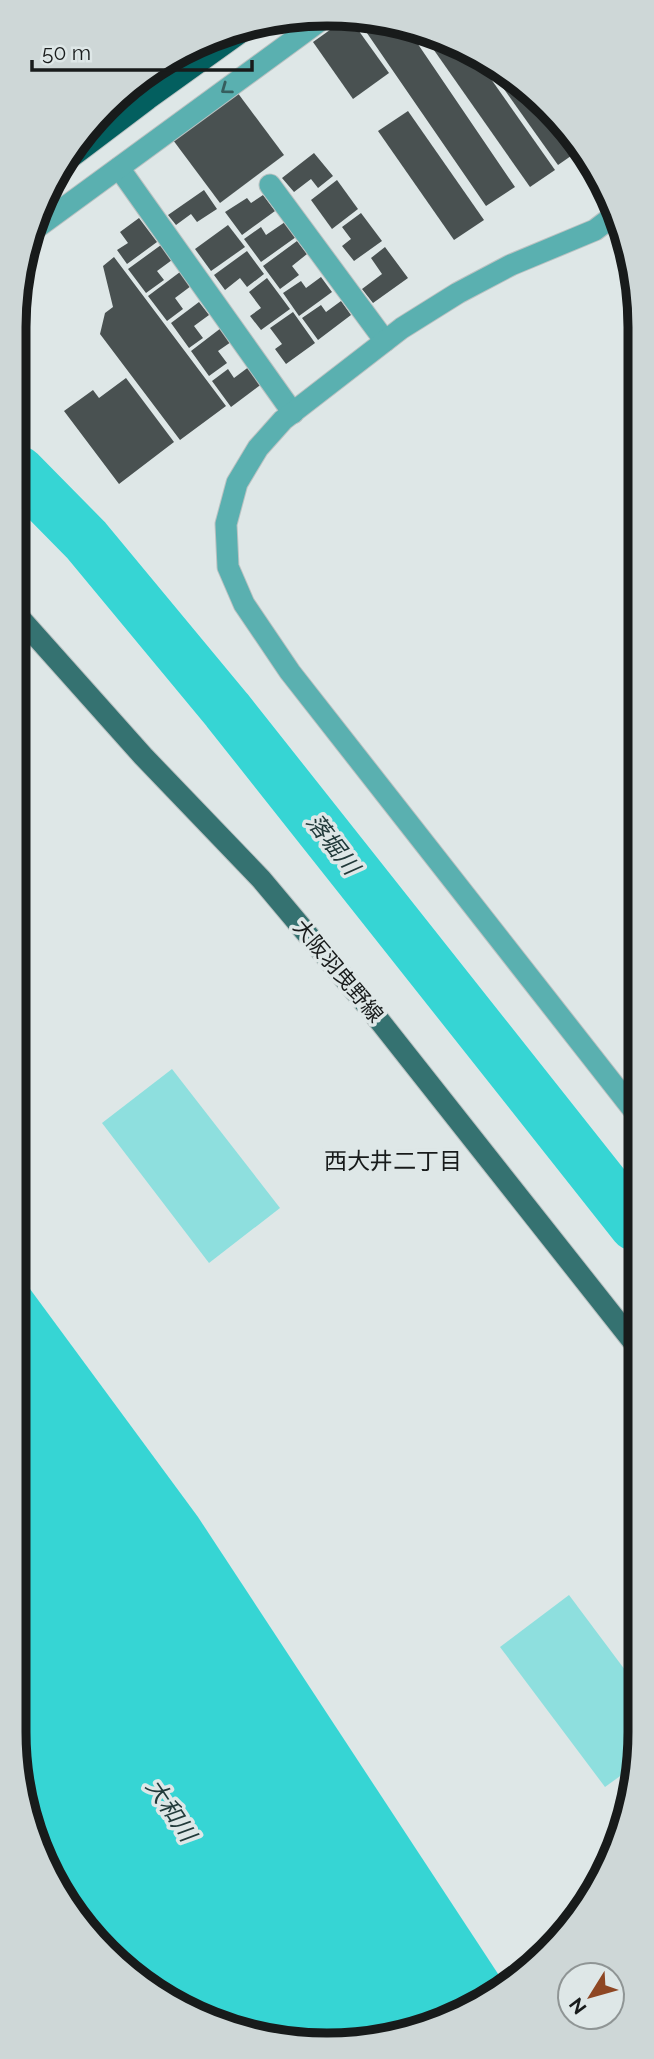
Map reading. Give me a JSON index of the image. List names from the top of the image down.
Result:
{
  "streets": {
    "main road": ["大阪羽曳野線"]
  },
  "districts": ["西大井二丁目"],
  "water": ["落堀川", "大和川"],
  "scale_bar": "50 m",
  "north": "bottom left"
}
